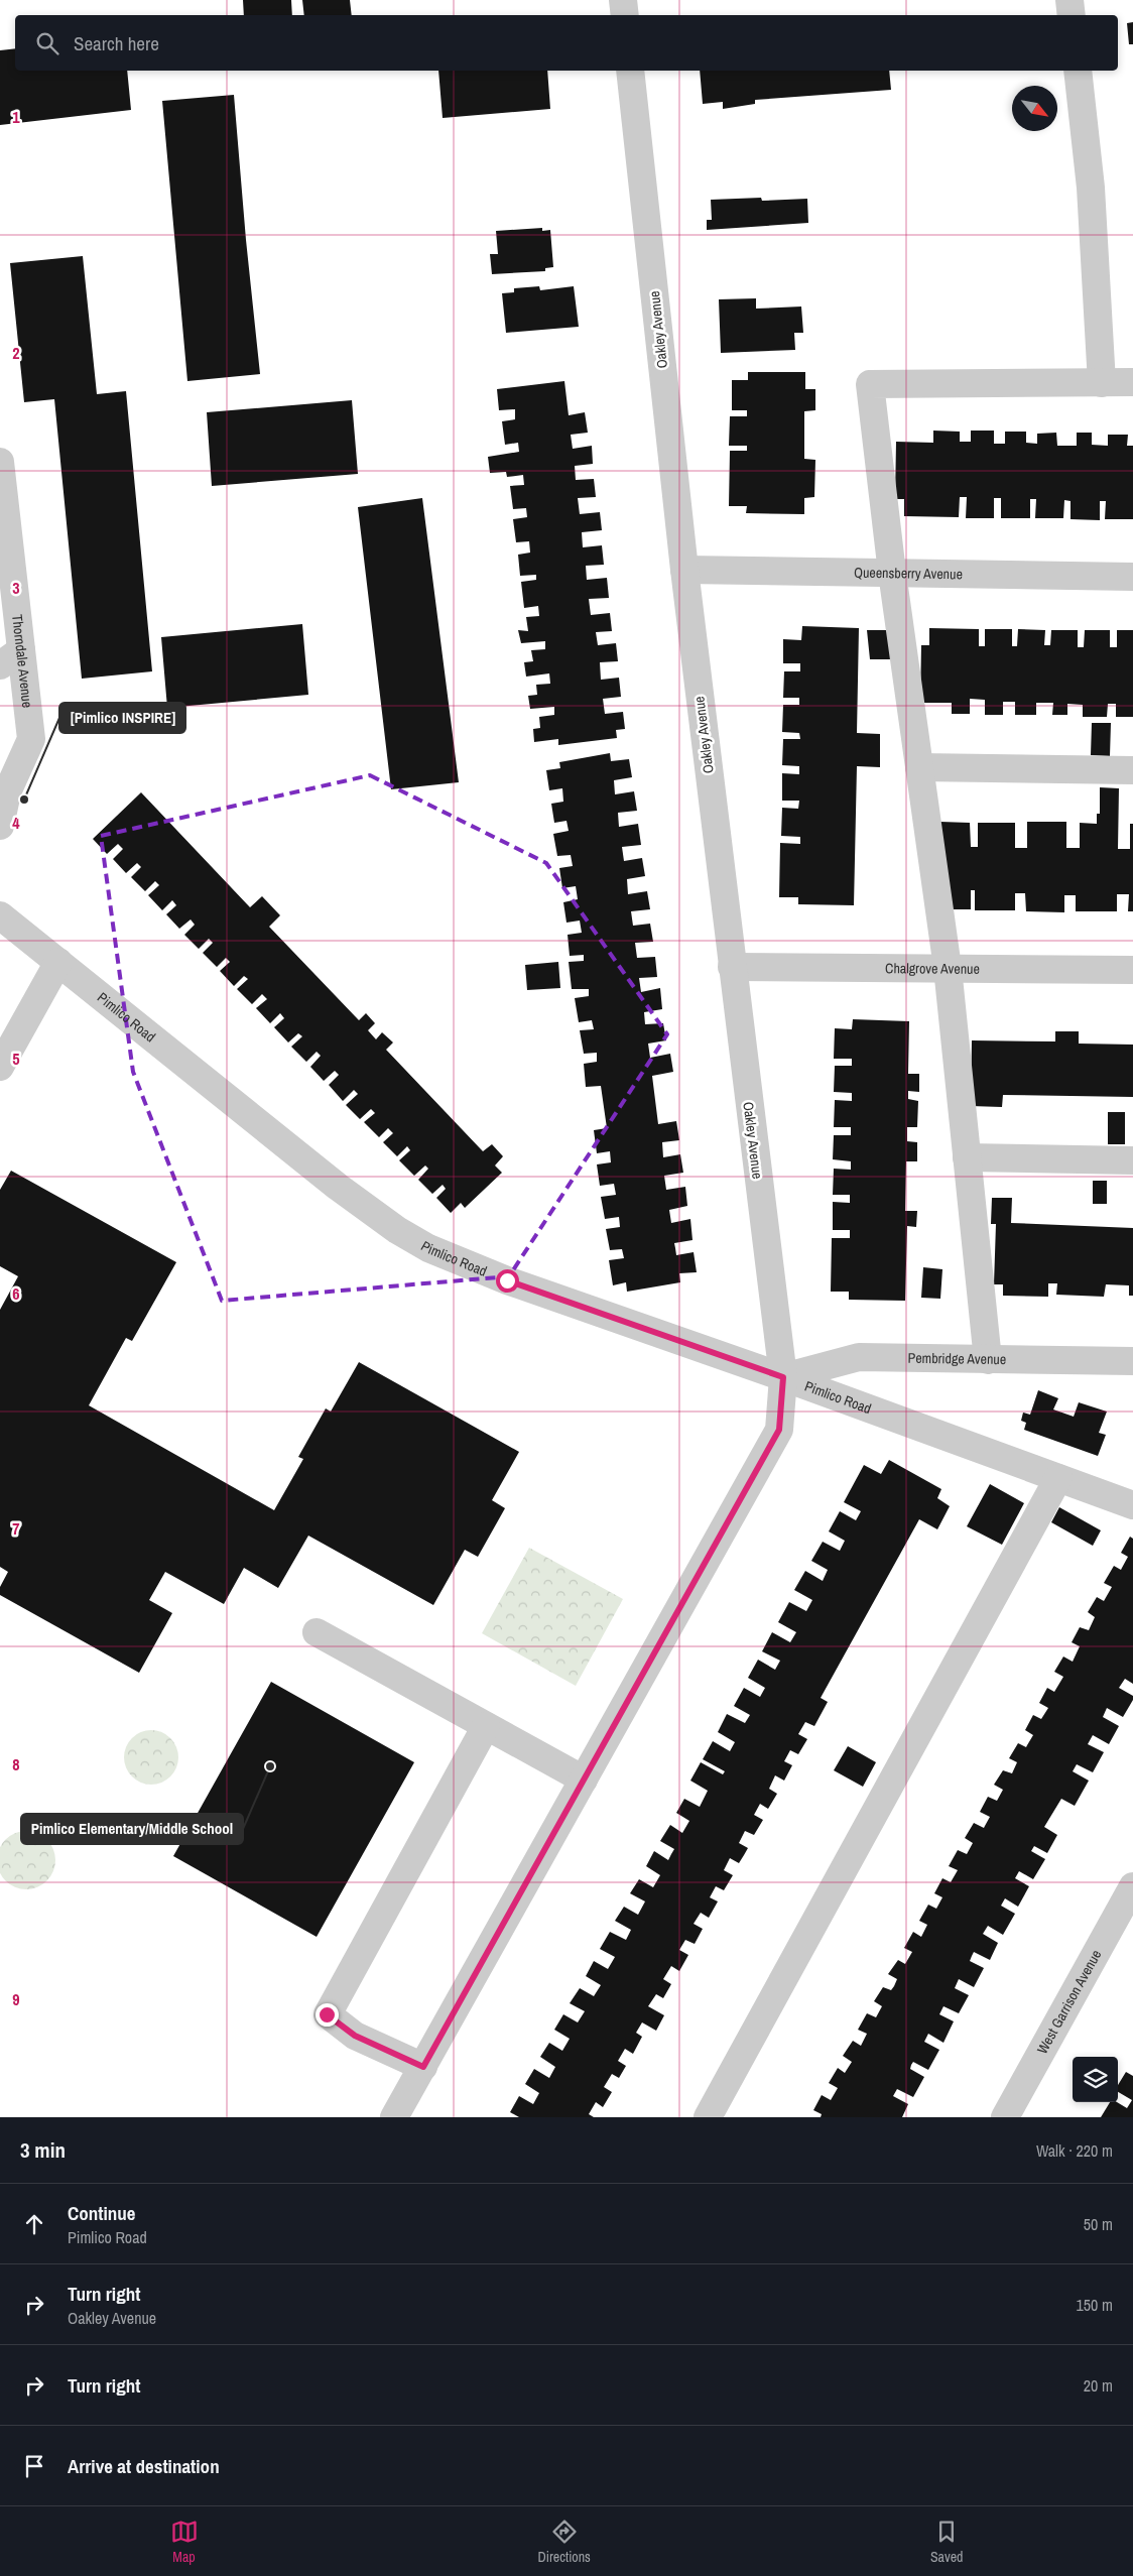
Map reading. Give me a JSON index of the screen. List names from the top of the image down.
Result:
{
  "streets": {
    "street": [
      "Oakley Avenue",
      "Queensberry Avenue",
      "Thorndale Avenue",
      "Chalgrove Avenue",
      "Pimlico Road",
      "Pembridge Avenue",
      "West Garrison Avenue"
    ]
  },
  "crossings": [
    ["Oakley Avenue", "Queensberry Avenue"],
    ["Oakley Avenue", "Chalgrove Avenue"],
    ["Oakley Avenue", "Pimlico Road"],
    ["Oakley Avenue", "Pembridge Avenue"],
    ["Pimlico Road", "Pembridge Avenue"]
  ],
  "places": ["[Pimlico INSPIRE]", "Pimlico Elementary/Middle School"],
  "north": "bottom right",
  "page": {
    "search": "Search here",
    "heading": ["3 min", "Walk · 220 m"],
    "list": [
      ["Continue", "Pimlico Road", "50 m"],
      ["Turn right", "Oakley Avenue", "150 m"],
      ["Turn right", "20 m"],
      "Arrive at destination"
    ],
    "nav": ["Map", "Directions", "Saved"]
  },
  "grid": {
    "rows": [
      "1",
      "2",
      "3",
      "4",
      "5",
      "6",
      "7",
      "8",
      "9"
    ]
  }
}
